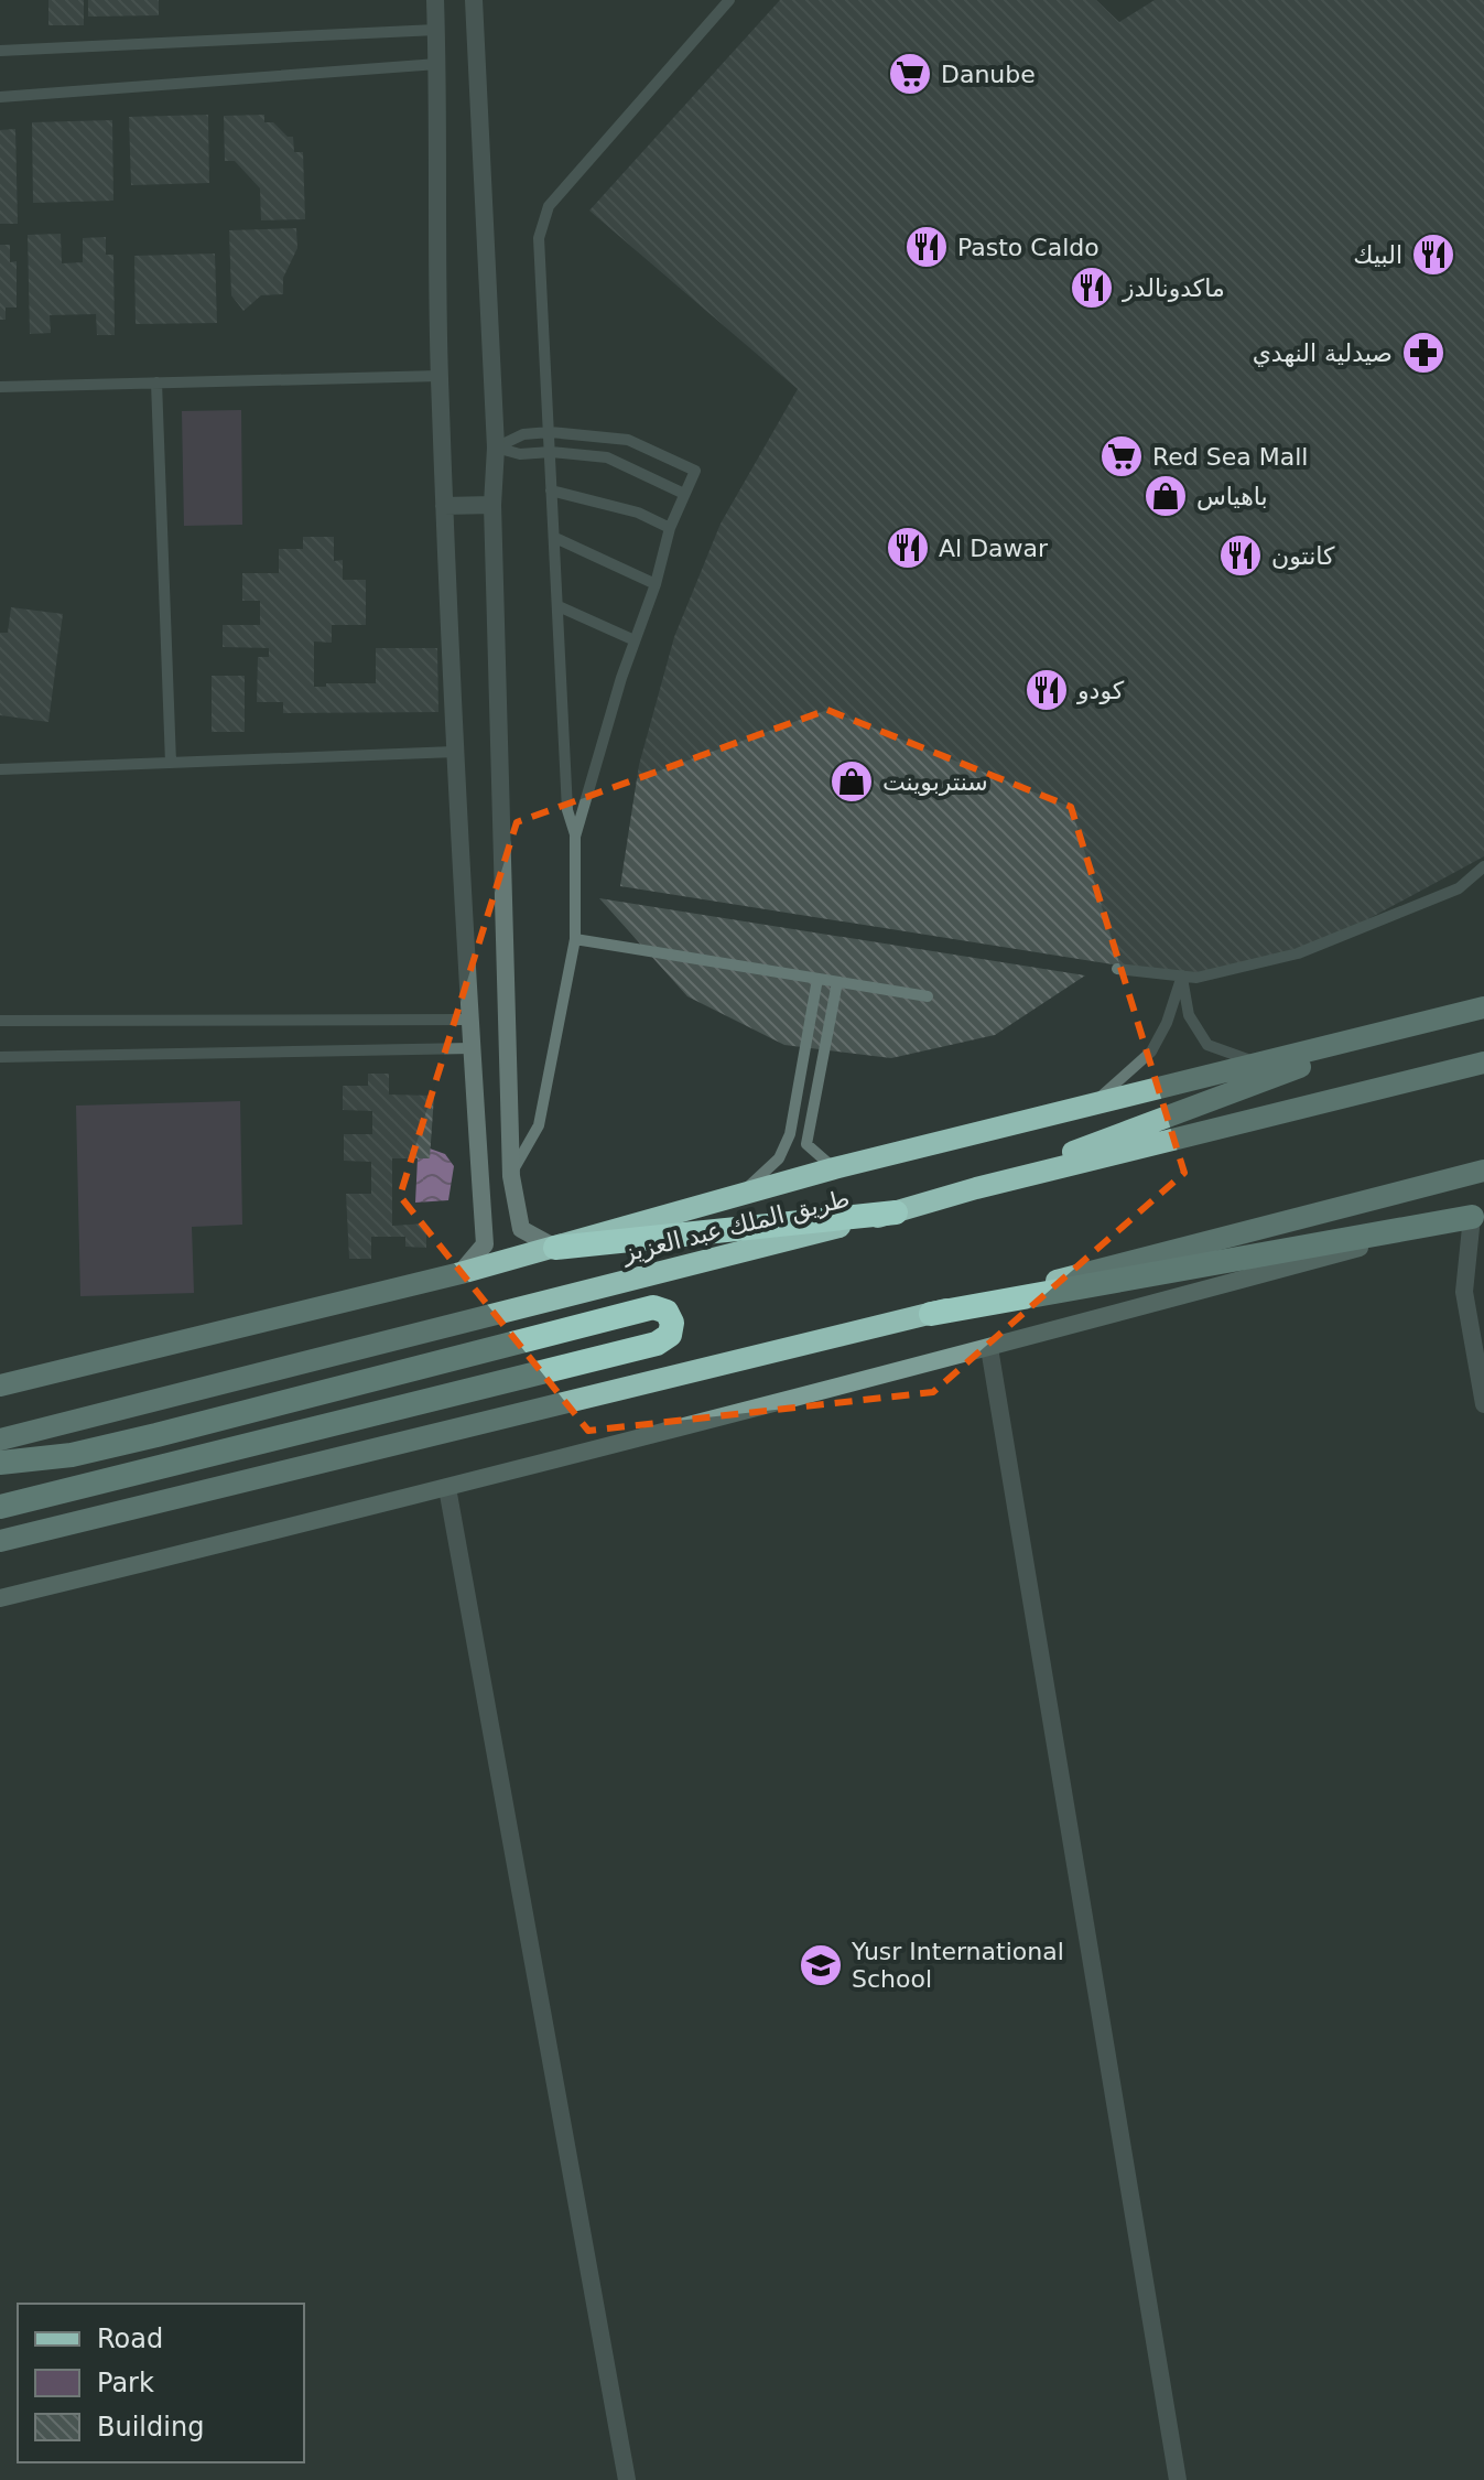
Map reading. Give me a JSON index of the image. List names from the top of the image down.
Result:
{
  "streets": {
    "main road": ["طريق الملك عبد العزيز"]
  },
  "places": {
    "supermarket": ["Danube", "Red Sea Mall"],
    "restaurant": [
      "Pasto Caldo",
      "البيك",
      "ماكدونالدز",
      "Al Dawar",
      "كانتون",
      "كودو"
    ],
    "pharmacy": ["صيدلية النهدي"],
    "shop": ["باهياس", "سنتربوينت"],
    "school or university": ["Yusr International School"]
  },
  "legend": ["Road", "Park", "Building"]
}
